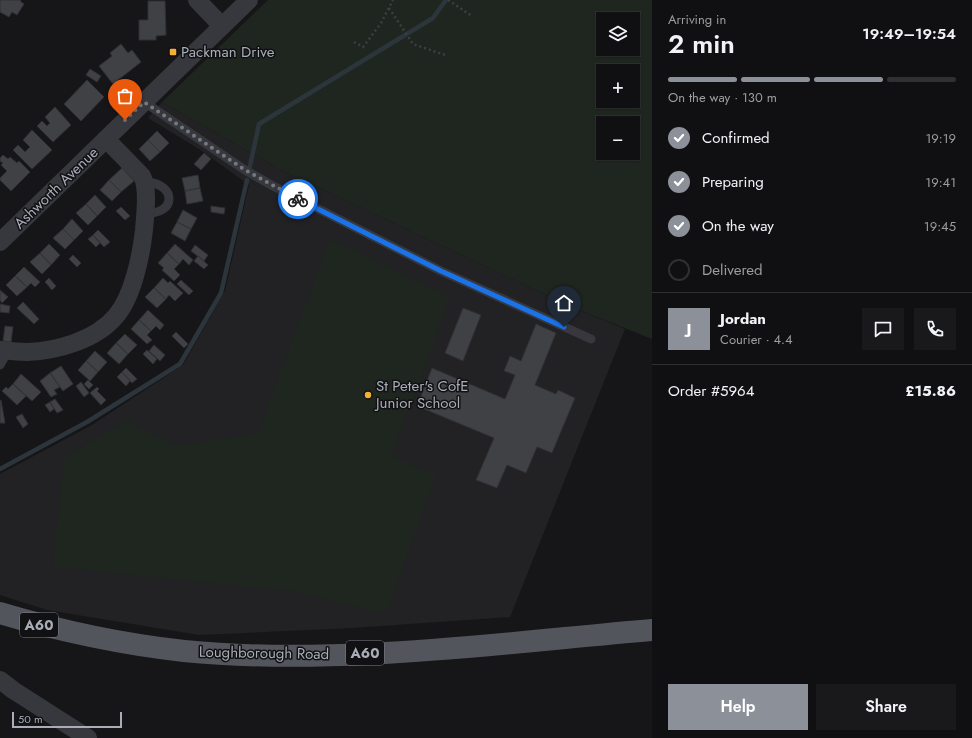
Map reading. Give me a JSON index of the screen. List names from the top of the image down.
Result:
{
  "streets": {
    "main road": ["A60", "Loughborough Road"],
    "street": ["Ashworth Avenue"]
  },
  "places": {
    "transit": ["Packman Drive"],
    "other": ["St Peter's CofE Junior School"]
  },
  "scale_bar": "50 m",
  "page": {
    "heading": ["2 min", "Arriving in", "19:49–19:54"],
    "panel": [
      "Jordan",
      "Courier · 4.4",
      "Order #5964",
      "£15.86"
    ],
    "map_buttons": ["+", "−"],
    "bar": "On the way · 130 m",
    "list": [
      ["Confirmed", "19:19"],
      ["Preparing", "19:41"],
      ["On the way", "19:45"],
      "Delivered"
    ],
    "round": "J",
    "buttons": ["Help", "Share"],
    "scale": "50 m"
  }
}
